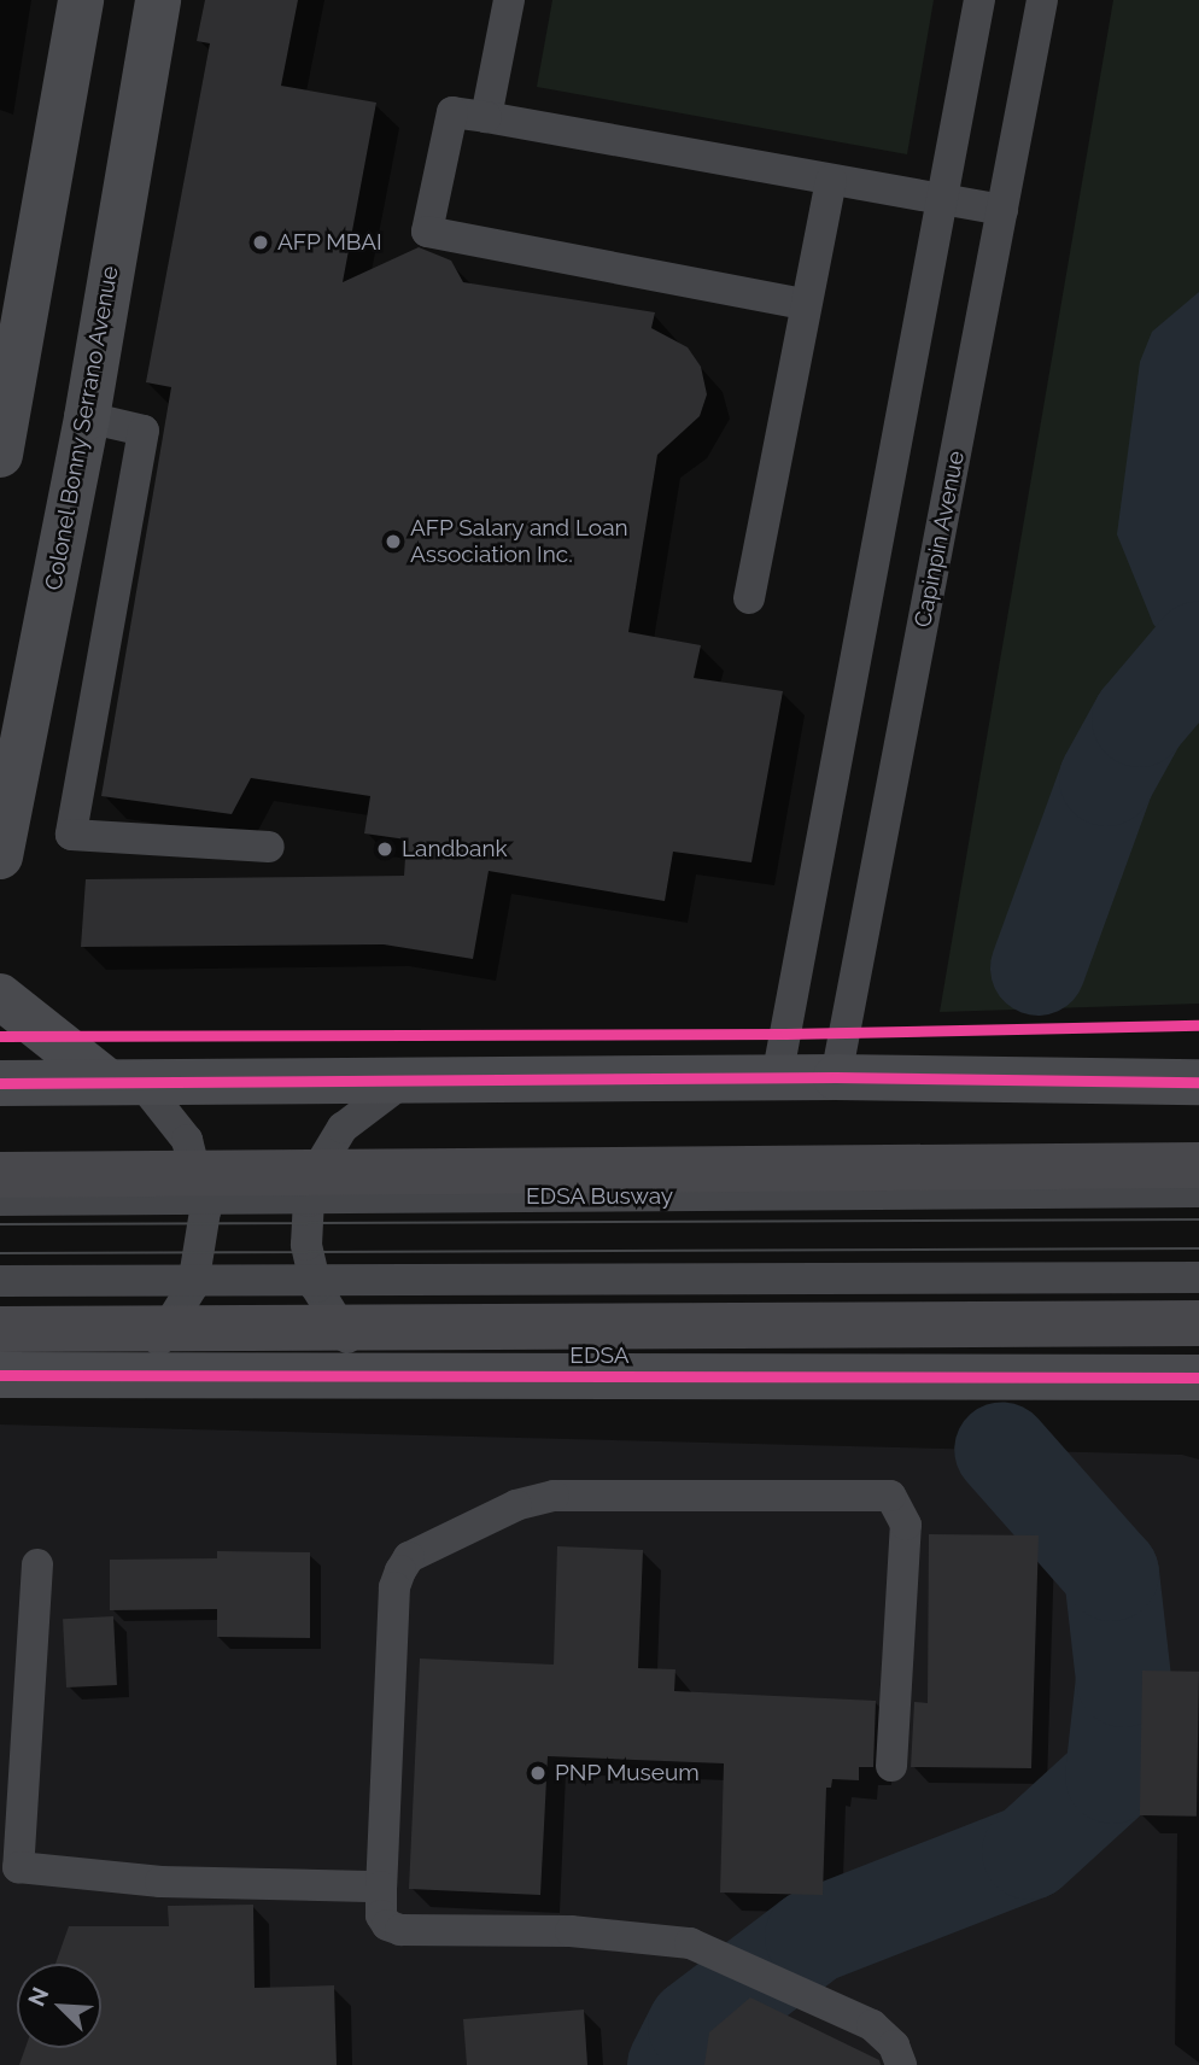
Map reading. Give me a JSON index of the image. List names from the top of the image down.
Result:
{
  "streets": {
    "highway": ["EDSA"],
    "main road": ["Colonel Bonny Serrano Avenue"],
    "lane": ["Capinpin Avenue", "EDSA Busway"]
  },
  "places": [
    "AFP MBAI",
    "AFP Salary and Loan Association Inc.",
    "Landbank",
    "PNP Museum"
  ],
  "north": "top left"
}
